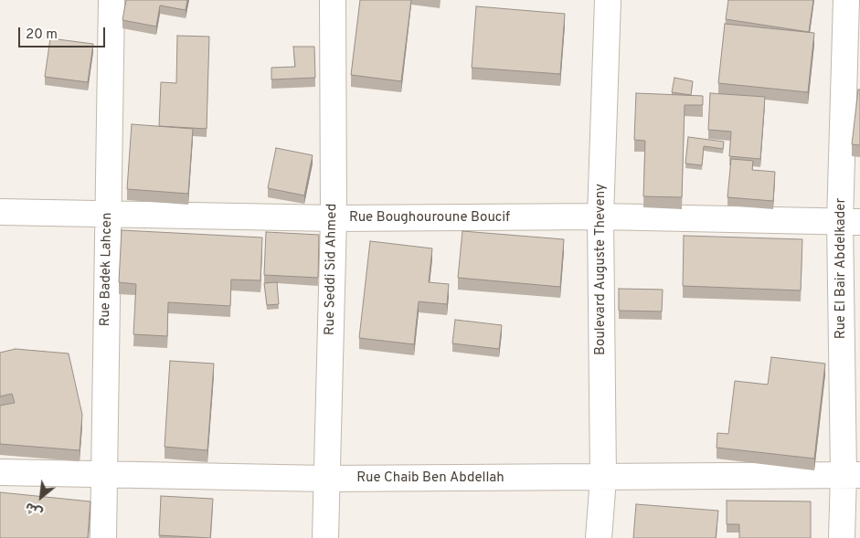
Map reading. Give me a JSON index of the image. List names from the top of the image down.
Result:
{
  "streets": {
    "street": [
      "Rue Boughouroune Boucif",
      "Rue El Bair Abdelkader",
      "Rue Badek Lahcen",
      "Rue Seddi Sid Ahmed",
      "Boulevard Auguste Theveny",
      "Rue Chaib Ben Abdellah"
    ]
  },
  "crossings": [
    ["Rue Boughouroune Boucif", "Rue El Bair Abdelkader"],
    ["Rue Boughouroune Boucif", "Rue Badek Lahcen"],
    ["Rue Boughouroune Boucif", "Rue Seddi Sid Ahmed"],
    ["Rue Boughouroune Boucif", "Boulevard Auguste Theveny"],
    ["Rue El Bair Abdelkader", "Rue Chaib Ben Abdellah"],
    ["Rue Badek Lahcen", "Rue Chaib Ben Abdellah"],
    ["Rue Seddi Sid Ahmed", "Rue Chaib Ben Abdellah"],
    ["Boulevard Auguste Theveny", "Rue Chaib Ben Abdellah"]
  ],
  "scale_bar": "20 m",
  "north": "bottom left"
}
